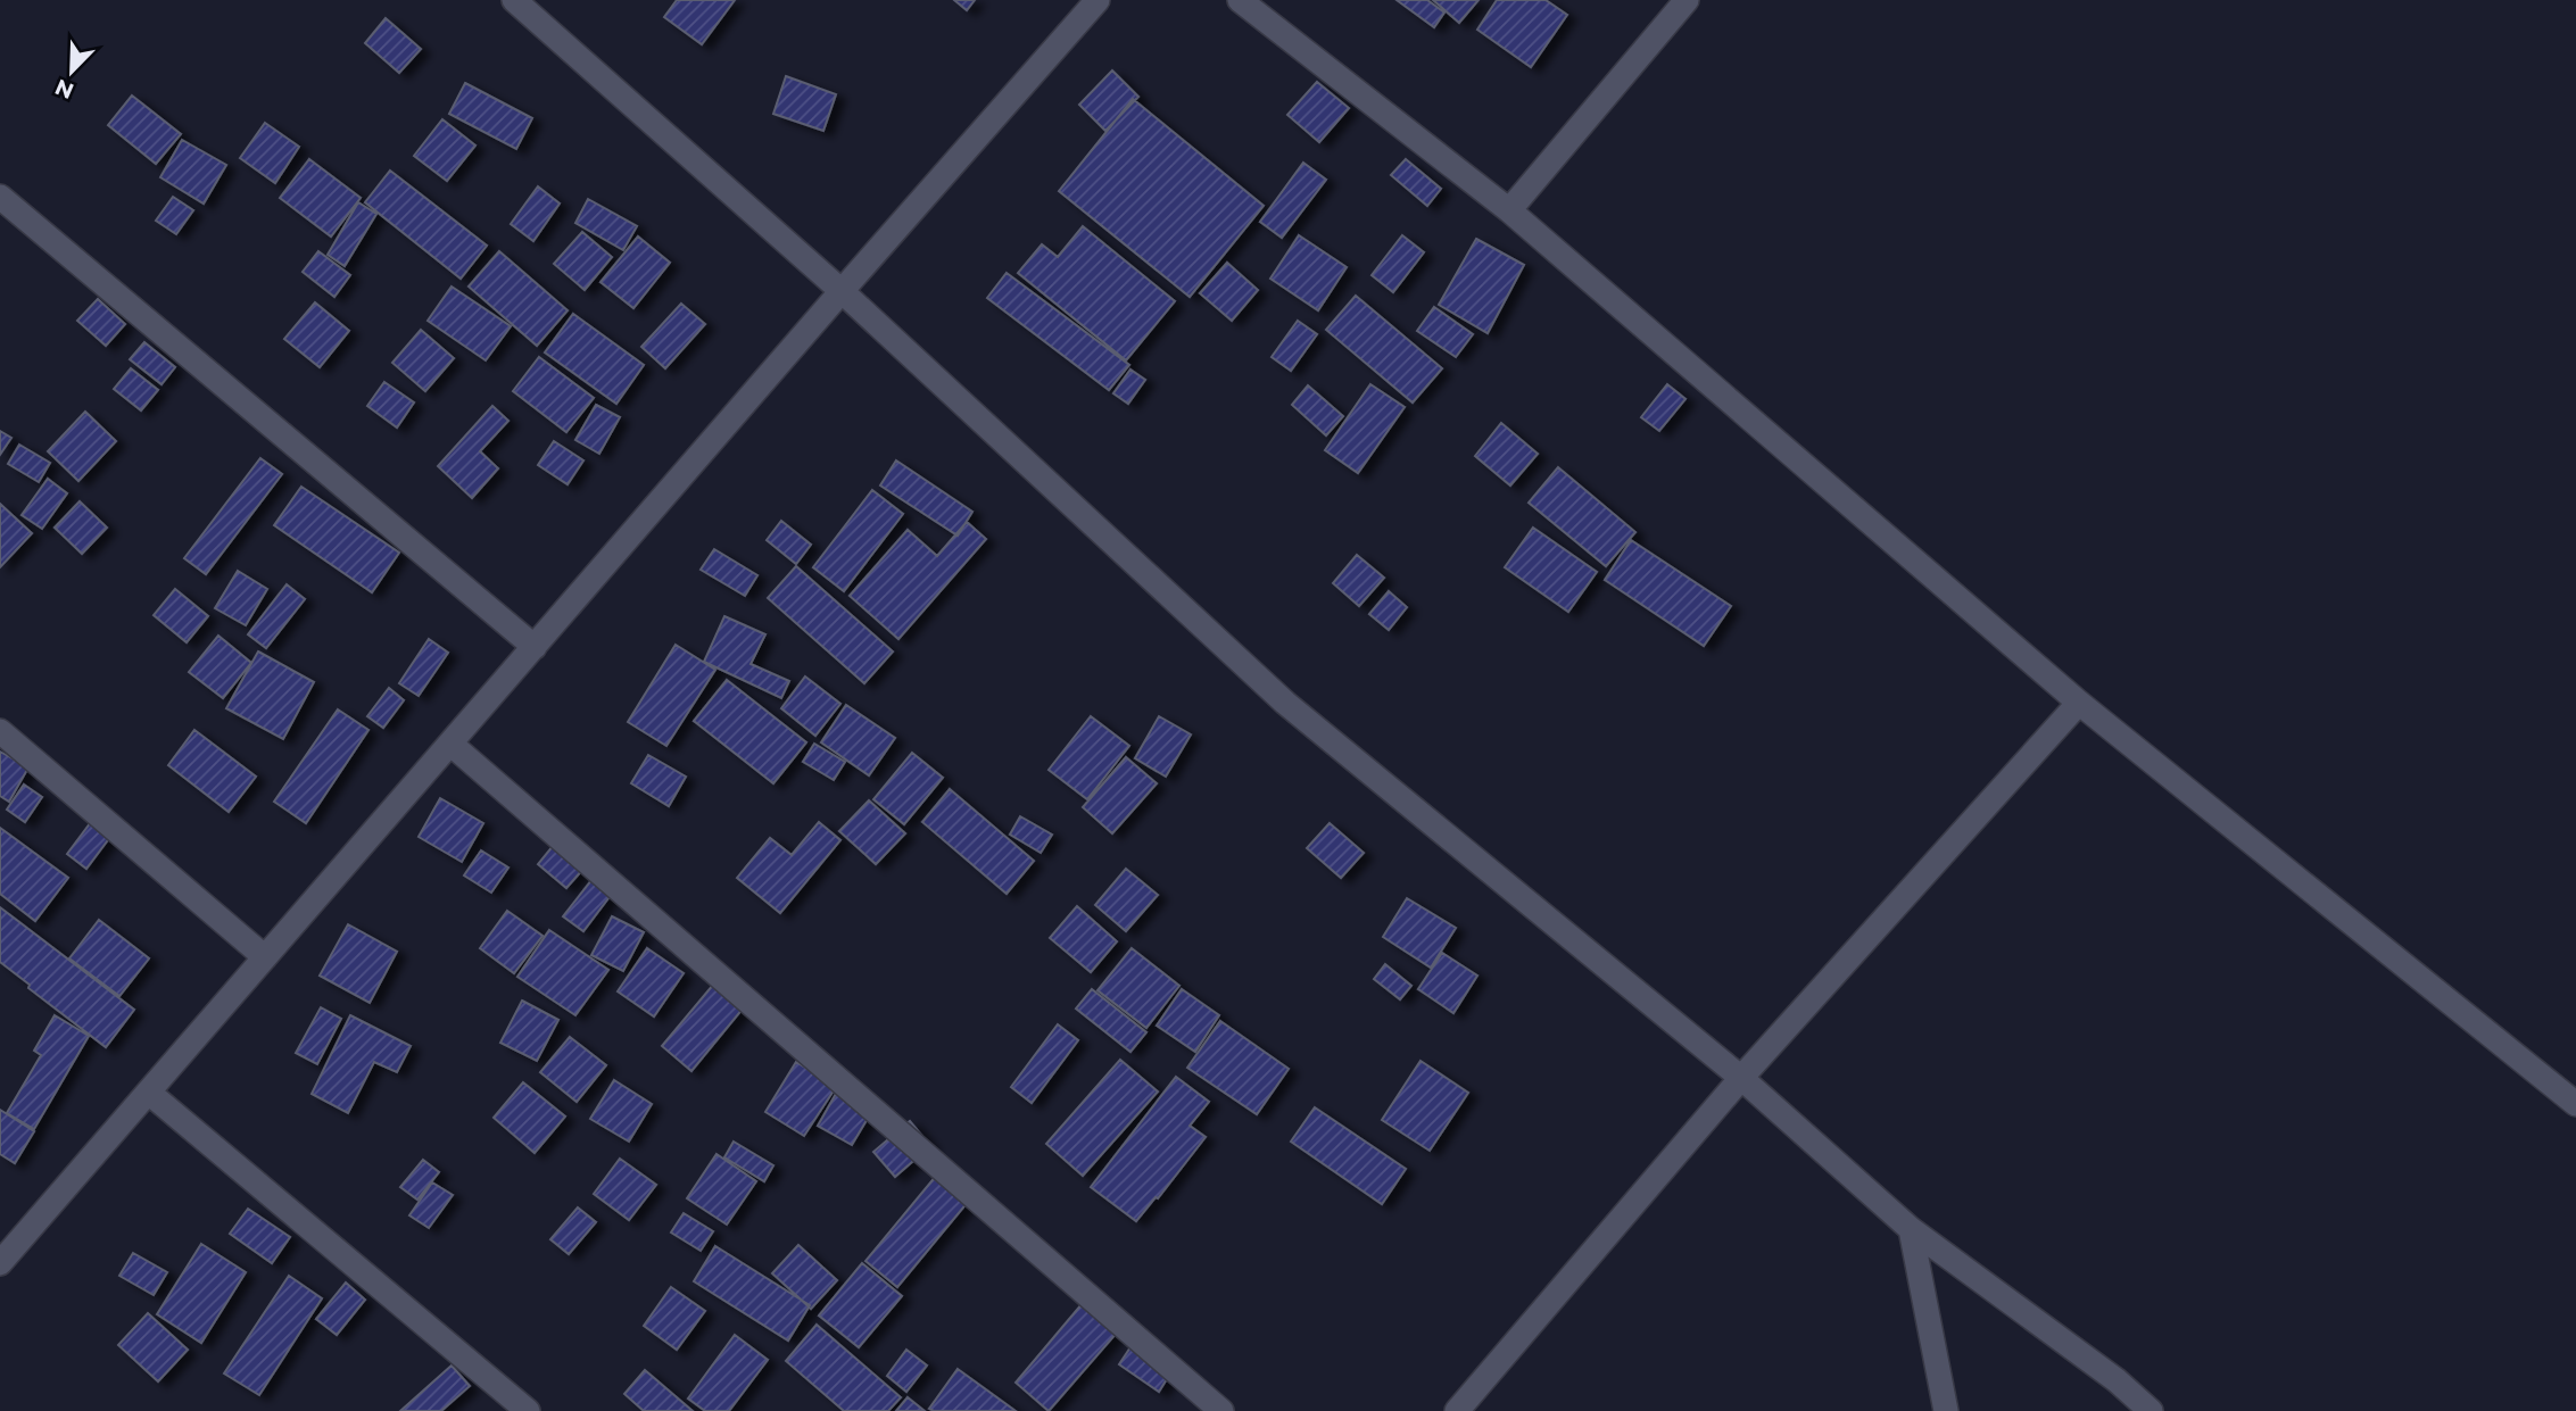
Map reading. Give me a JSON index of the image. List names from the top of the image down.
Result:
{
  "north": "bottom left"
}
